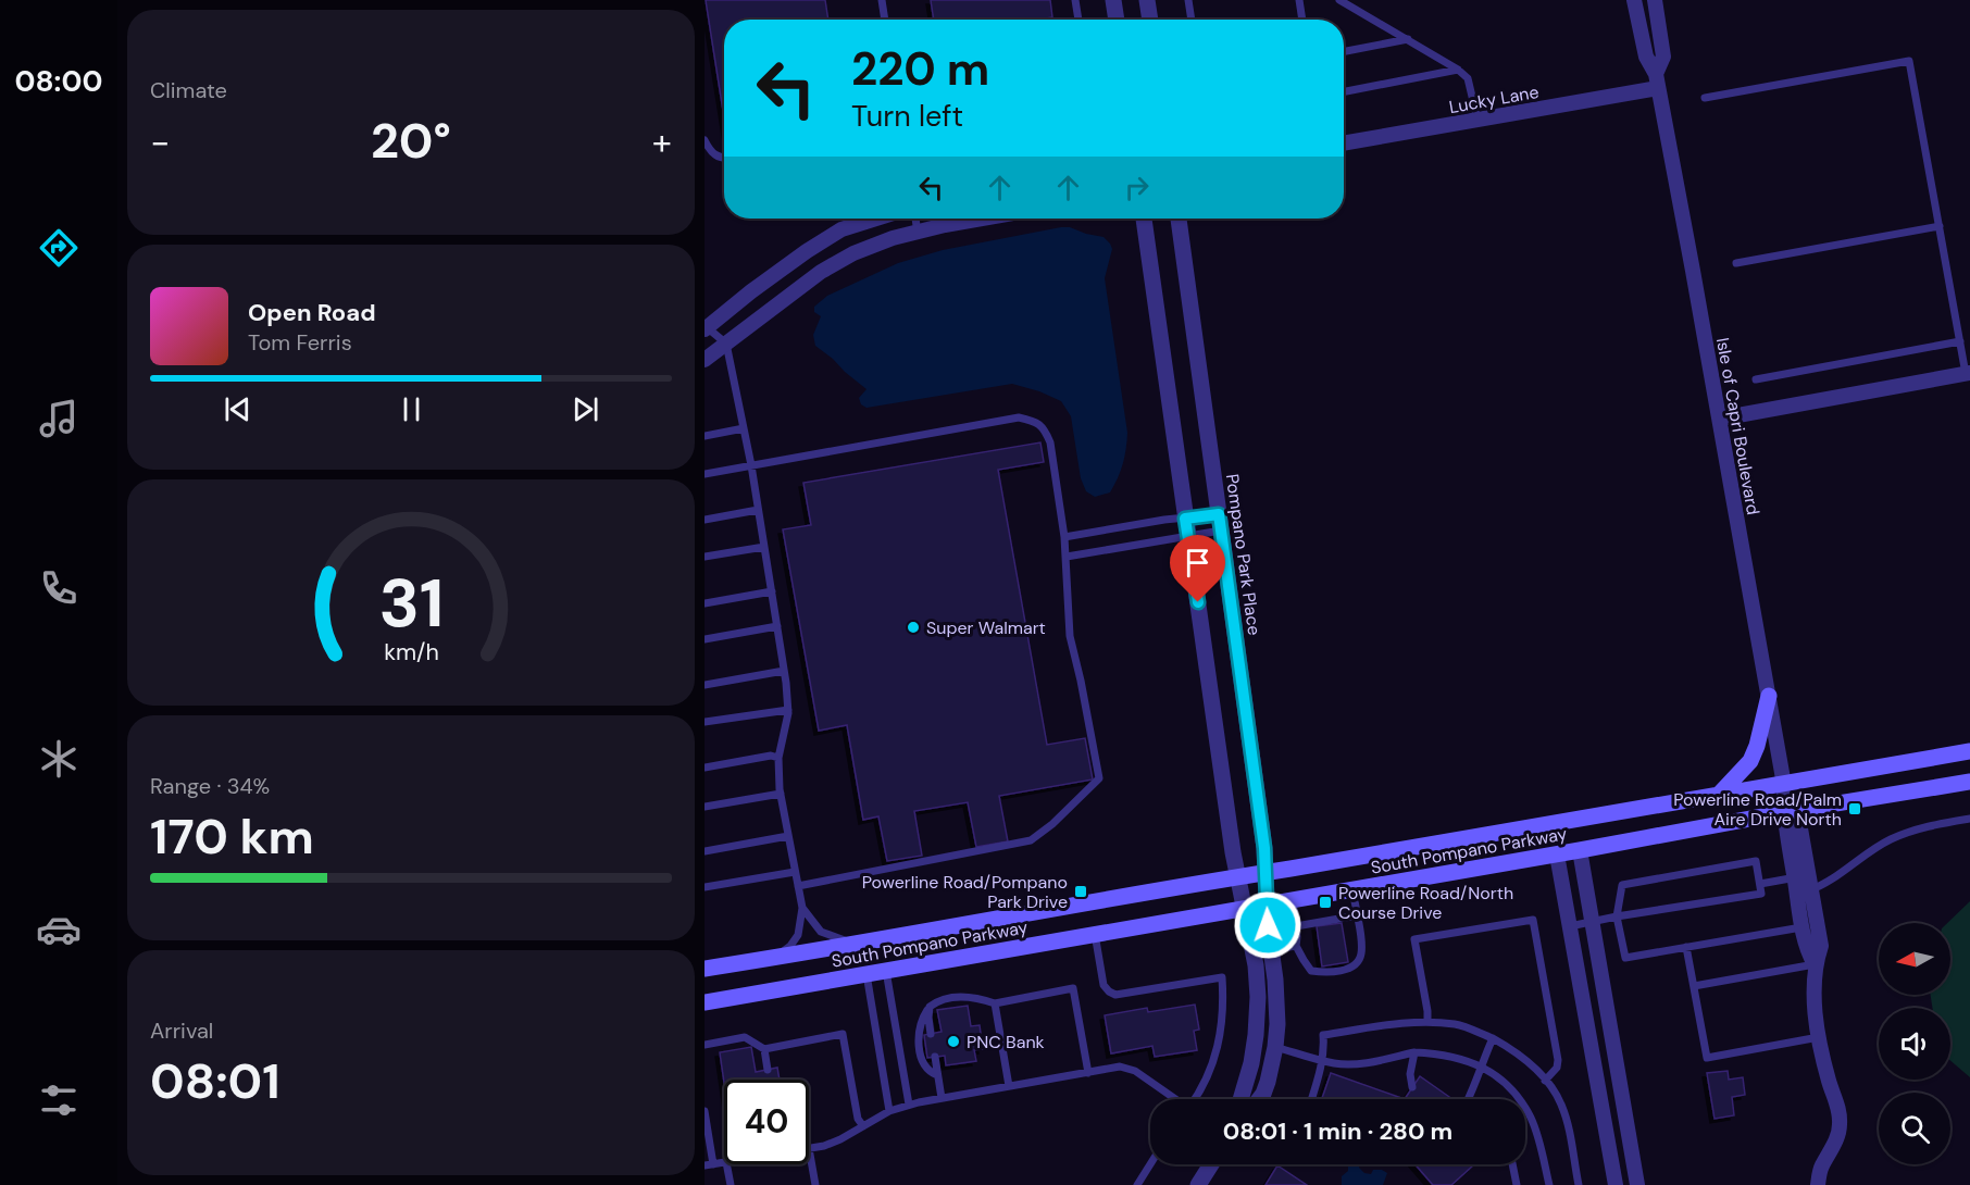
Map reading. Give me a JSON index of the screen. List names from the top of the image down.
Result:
{
  "streets": {
    "main road": ["South Pompano Parkway"],
    "street": ["Lucky Lane", "Isle of Capri Boulevard", "Pompano Park Place"]
  },
  "crossings": [
    ["Lucky Lane", "Isle of Capri Boulevard"],
    ["Isle of Capri Boulevard", "South Pompano Parkway"],
    ["Pompano Park Place", "South Pompano Parkway"]
  ],
  "places": {
    "other": ["Super Walmart", "PNC Bank"],
    "transit": ["Powerline Road/Palm Aire Drive North", "Powerline Road/Pompano Park Drive", "Powerline Road/North Course Drive"]
  },
  "north": "left",
  "page": {
    "tabs": "08:00",
    "tile": [
      "Climate",
      ["Range · 34%", "170 km"],
      ["Arrival", "08:01"]
    ],
    "turn": ["220 m", "Turn left"],
    "heat": ["−", "20°", "+"],
    "song": ["Open Road", "Tom Ferris"],
    "limit": "40",
    "trip": "08:01 · 1 min · 280 m",
    "gauge": ["31", "km/h"]
  }
}
